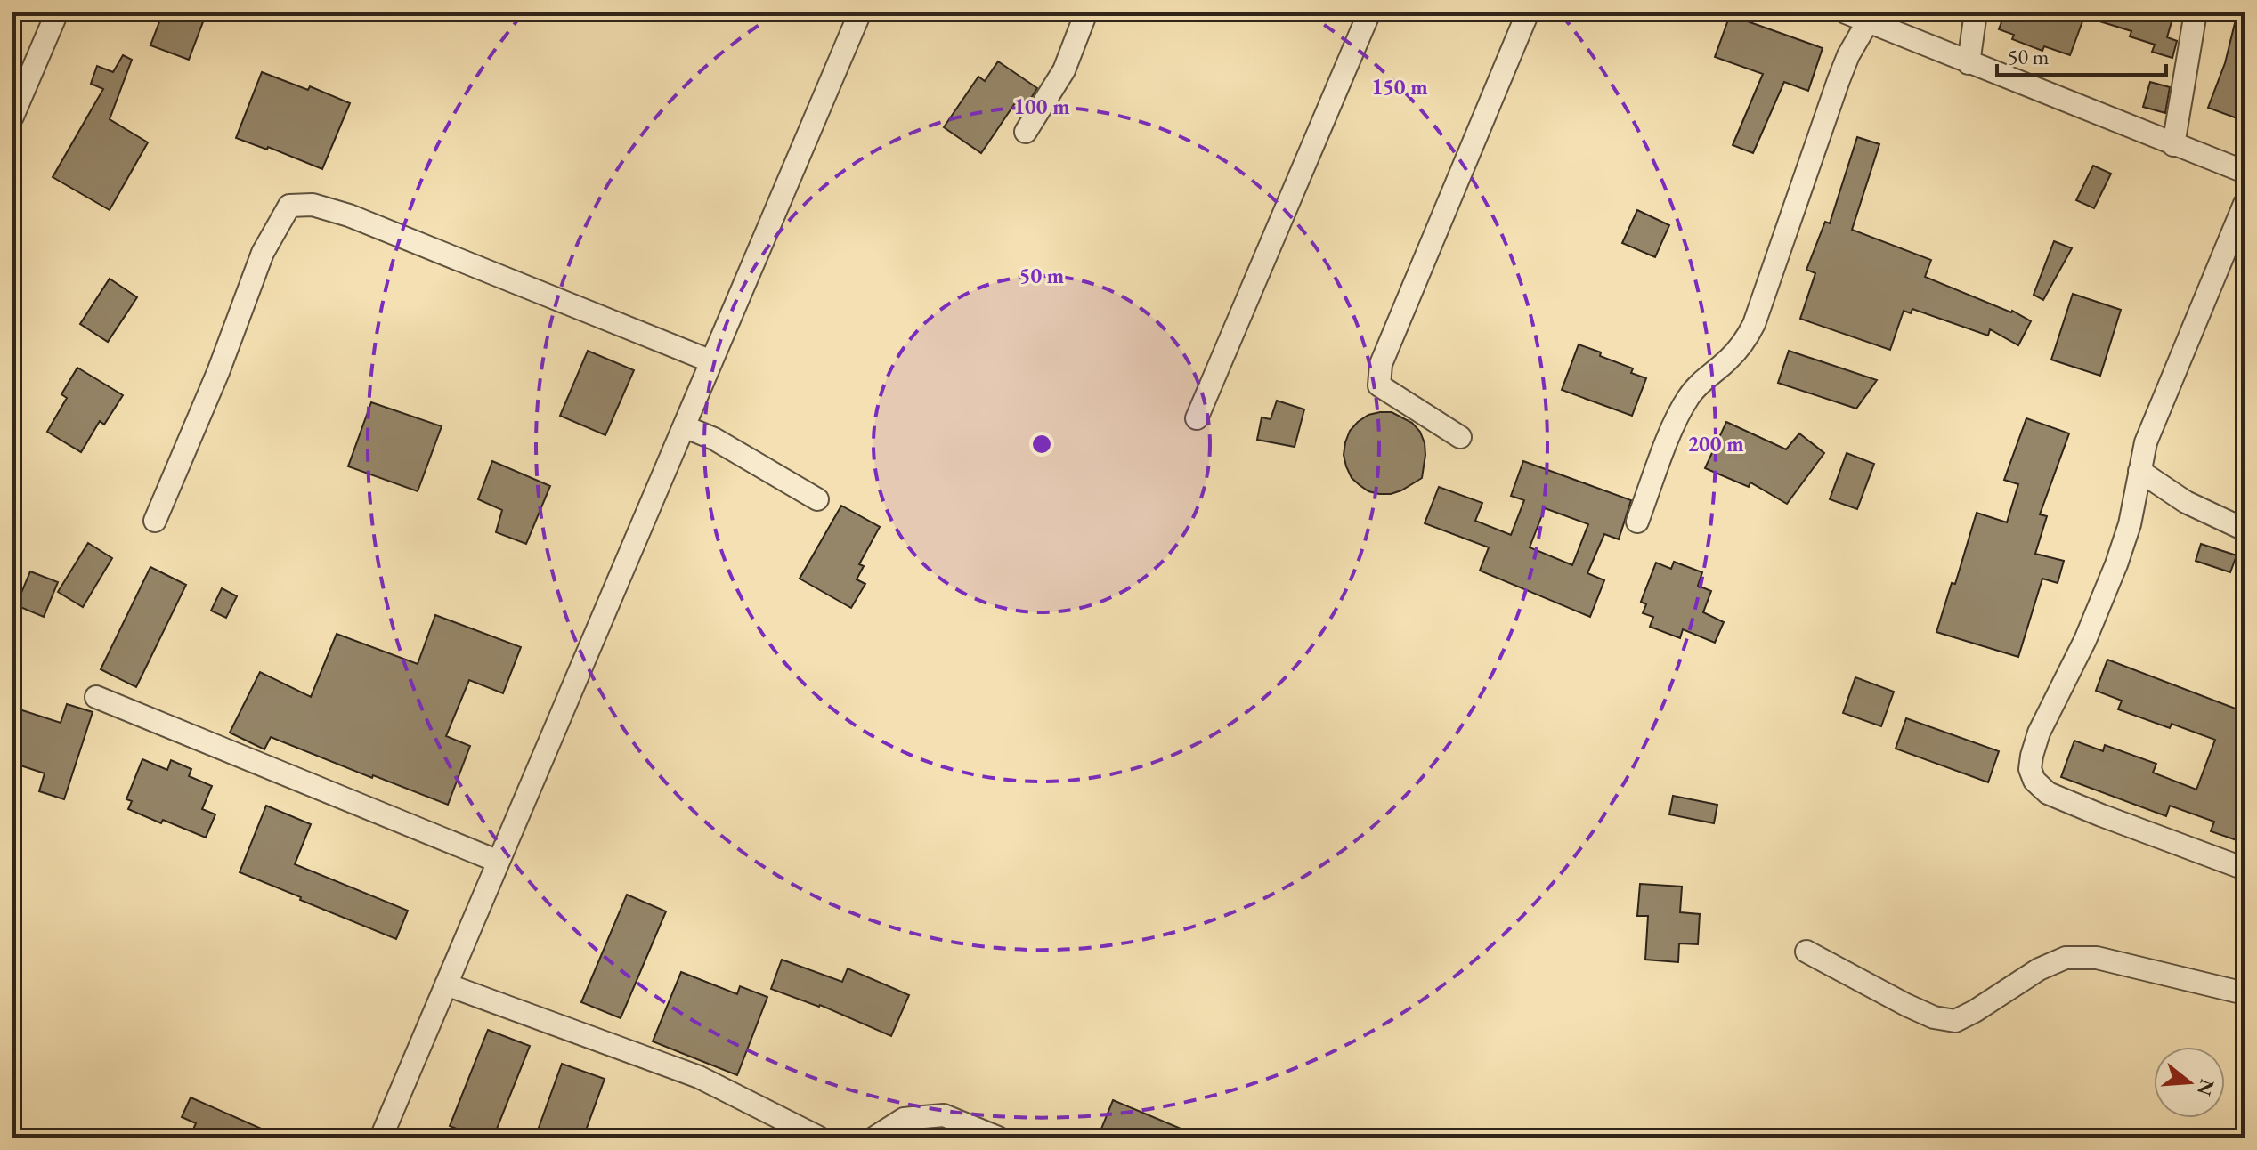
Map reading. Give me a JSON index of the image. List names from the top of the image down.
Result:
{
  "scale_bar": "50 m",
  "north": "right",
  "rings": [
    "150 m",
    "100 m",
    "50 m",
    "200 m"
  ]
}
